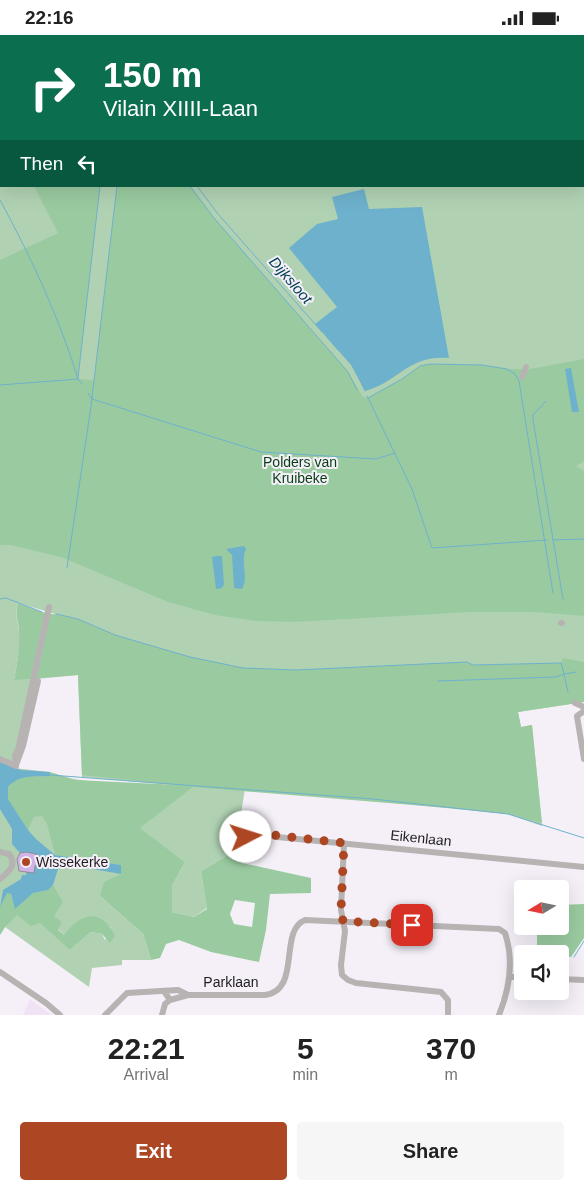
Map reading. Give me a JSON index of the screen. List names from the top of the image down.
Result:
{
  "streets": {
    "street": ["Eikenlaan", "Parklaan"]
  },
  "water": ["Dijksloot"],
  "parks": ["Polders van Kruibeke"],
  "places": ["Wissekerke"],
  "north": "left",
  "page": {
    "status": "22:16",
    "turn": ["150 m", "Vilain XIIII-Laan"],
    "then": "Then",
    "eta": [
      "22:21",
      "Arrival",
      "5",
      "min",
      "370",
      "m"
    ],
    "buttons": ["Exit", "Share"]
  }
}
